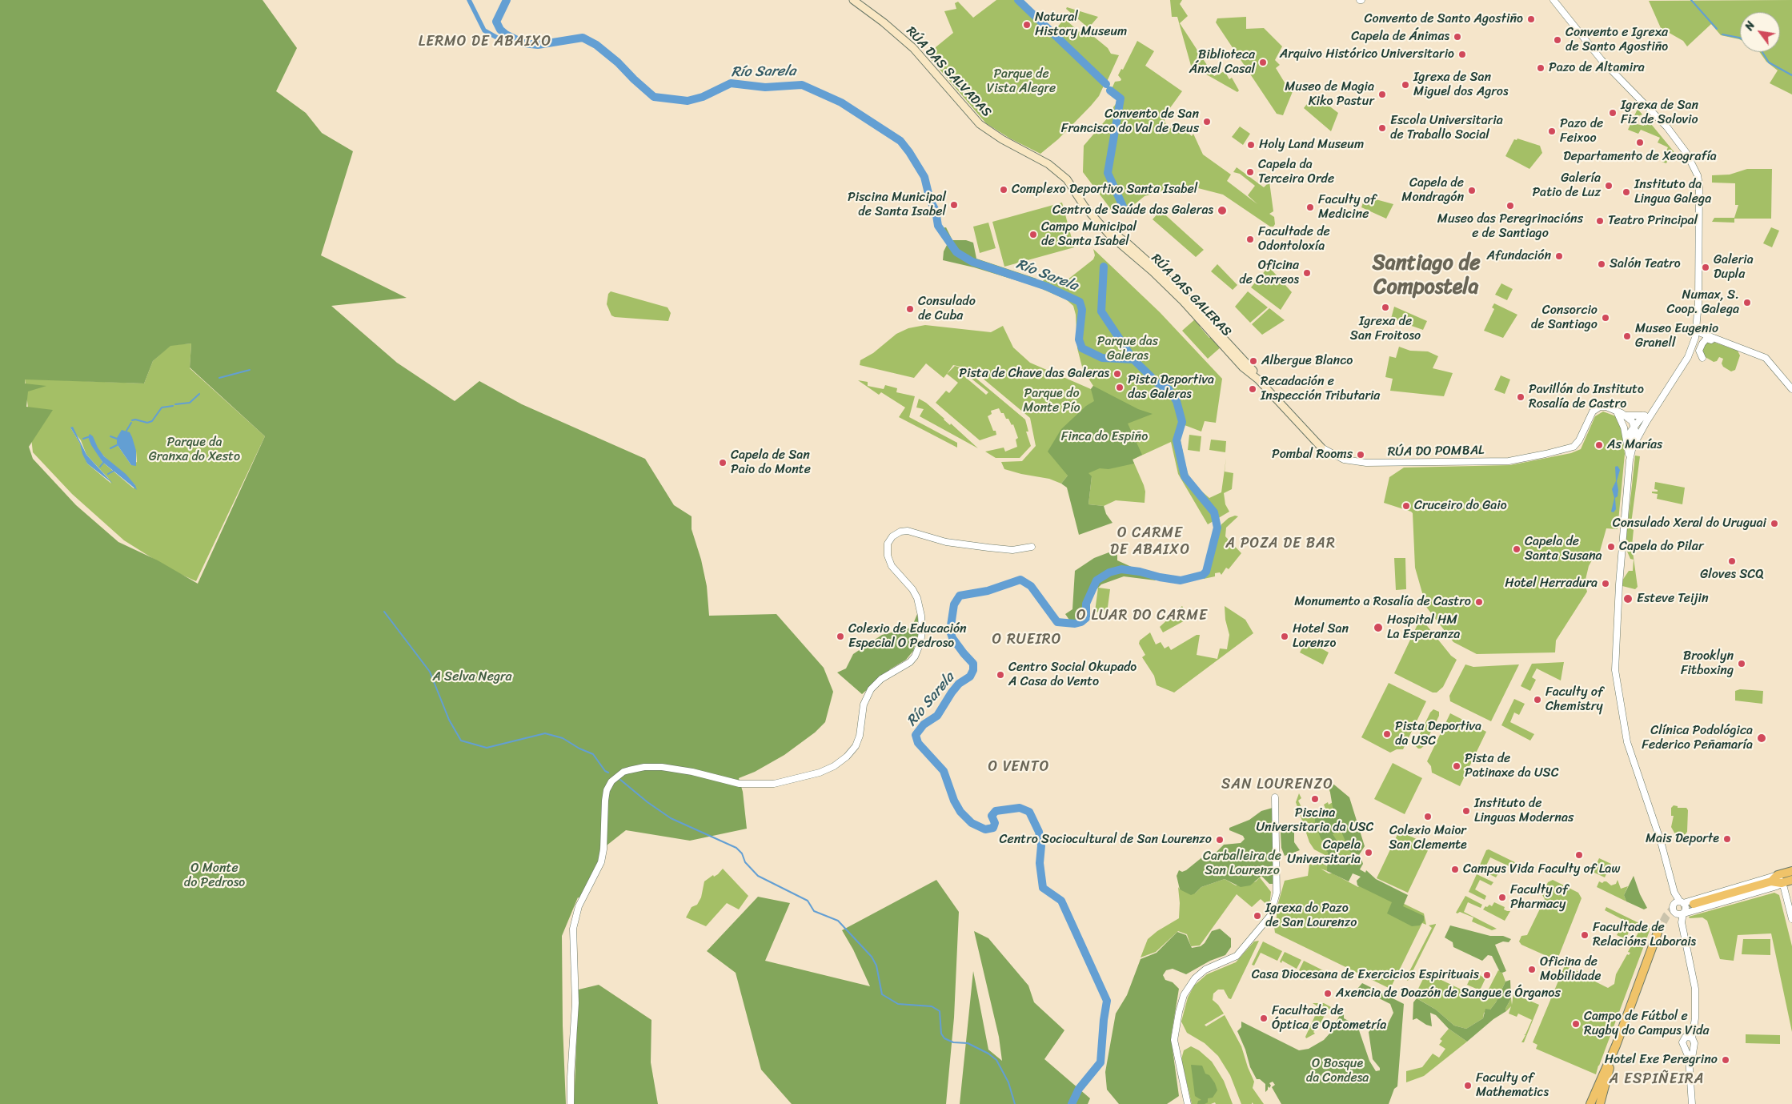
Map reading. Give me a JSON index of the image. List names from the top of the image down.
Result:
{
  "streets": {
    "main road": ["RÚA DAS SALVADAS", "RÚA DAS GALERAS"],
    "street": ["RÚA DO POMBAL"]
  },
  "crossings": [
    ["RÚA DAS SALVADAS", "RÚA DAS GALERAS"],
    ["RÚA DAS GALERAS", "RÚA DO POMBAL"]
  ],
  "districts": [
    "LERMO DE ABAIXO",
    "Santiago de Compostela",
    "O CARME DE ABAIXO",
    "A POZA DE BAR",
    "O LUAR DO CARME",
    "O RUEIRO",
    "O VENTO",
    "SAN LOURENZO",
    "A ESPIÑEIRA"
  ],
  "water": ["Río Sarela"],
  "parks": [
    "Parque de Vista Alegre",
    "Parque das Galeras",
    "Parque do Monte Pío",
    "Finca do Espiño",
    "Parque da Granxa do Xesto",
    "A Selva Negra",
    "Carballeira de San Lourenzo",
    "O Monte do Pedroso",
    "O Bosque da Condesa"
  ],
  "places": [
    "Convento de Santo Agostiño",
    "Natural History Museum",
    "Capela de Ánimas",
    "Convento e Igrexa de Santo Agostiño",
    "Arquivo Histórico Universitario",
    "Biblioteca Ánxel Casal",
    "Pazo de Altamira",
    "Igrexa de San Miguel dos Agros",
    "Museo de Magia Kiko Pastur",
    "Igrexa de San Fiz de Solovio",
    "Convento de San Francisco do Val de Deus",
    "Escola Universitaria de Traballo Social",
    "Pazo de Feixoo",
    "Departamento de Xeografía",
    "Holy Land Museum",
    "Capela da Terceira Orde",
    "Galería Patio de Luz",
    "Complexo Deportivo Santa Isabel",
    "Capela de Mondragón",
    "Instituto da Lingua Galega",
    "Piscina Municipal de Santa Isabel",
    "Museo das Peregrinacións e de Santiago",
    "Faculty of Medicine",
    "Centro de Saúde das Galeras",
    "Teatro Principal",
    "Campo Municipal de Santa Isabel",
    "Facultade de Odontoloxía",
    "Afundación",
    "Salón Teatro",
    "Galeria Dupla",
    "Oficina de Correos",
    "Numax, S. Coop. Galega",
    "Igrexa de San Froitoso",
    "Consulado de Cuba",
    "Consorcio de Santiago",
    "Museo Eugenio Granell",
    "Albergue Blanco",
    "Pista de Chave das Galeras",
    "Pista Deportiva das Galeras",
    "Recadación e Inspección Tributaria",
    "Pavillón do Instituto Rosalía de Castro",
    "As Marías",
    "Pombal Rooms",
    "Capela de San Paio do Monte",
    "Cruceiro do Gaio",
    "Consulado Xeral do Uruguai",
    "Capela do Pilar",
    "Capela de Santa Susana",
    "Gloves SCQ",
    "Hotel Herradura",
    "Esteve Teijin",
    "Monumento a Rosalía de Castro",
    "Hospital HM La Esperanza",
    "Colexio de Educación Especial O Pedroso",
    "Hotel San Lorenzo",
    "Brooklyn Fitboxing",
    "Centro Social Okupado A Casa do Vento",
    "Faculty of Chemistry",
    "Pista Deportiva da USC",
    "Clínica Podológica Federico Peñamaría",
    "Pista de Patinaxe da USC",
    "Piscina Universitaria da USC",
    "Instituto de Linguas Modernas",
    "Colexio Maior San Clemente",
    "Mais Deporte",
    "Centro Sociocultural de San Lourenzo",
    "Capela Universitaria",
    "Faculty of Law",
    "Campus Vida",
    "Faculty of Pharmacy",
    "Igrexa do Pazo de San Lourenzo",
    "Facultade de Relacións Laborais",
    "Oficina de Mobilidade",
    "Casa Diocesana de Exercicios Espirituais",
    "Axencia de Doazón de Sangue e Órganos",
    "Facultade de Óptica e Optometría",
    "Campo de Fútbol e Rugby do Campus Vida",
    "Hotel Exe Peregrino",
    "Faculty of Mathematics"
  ],
  "north": "top left"
}
